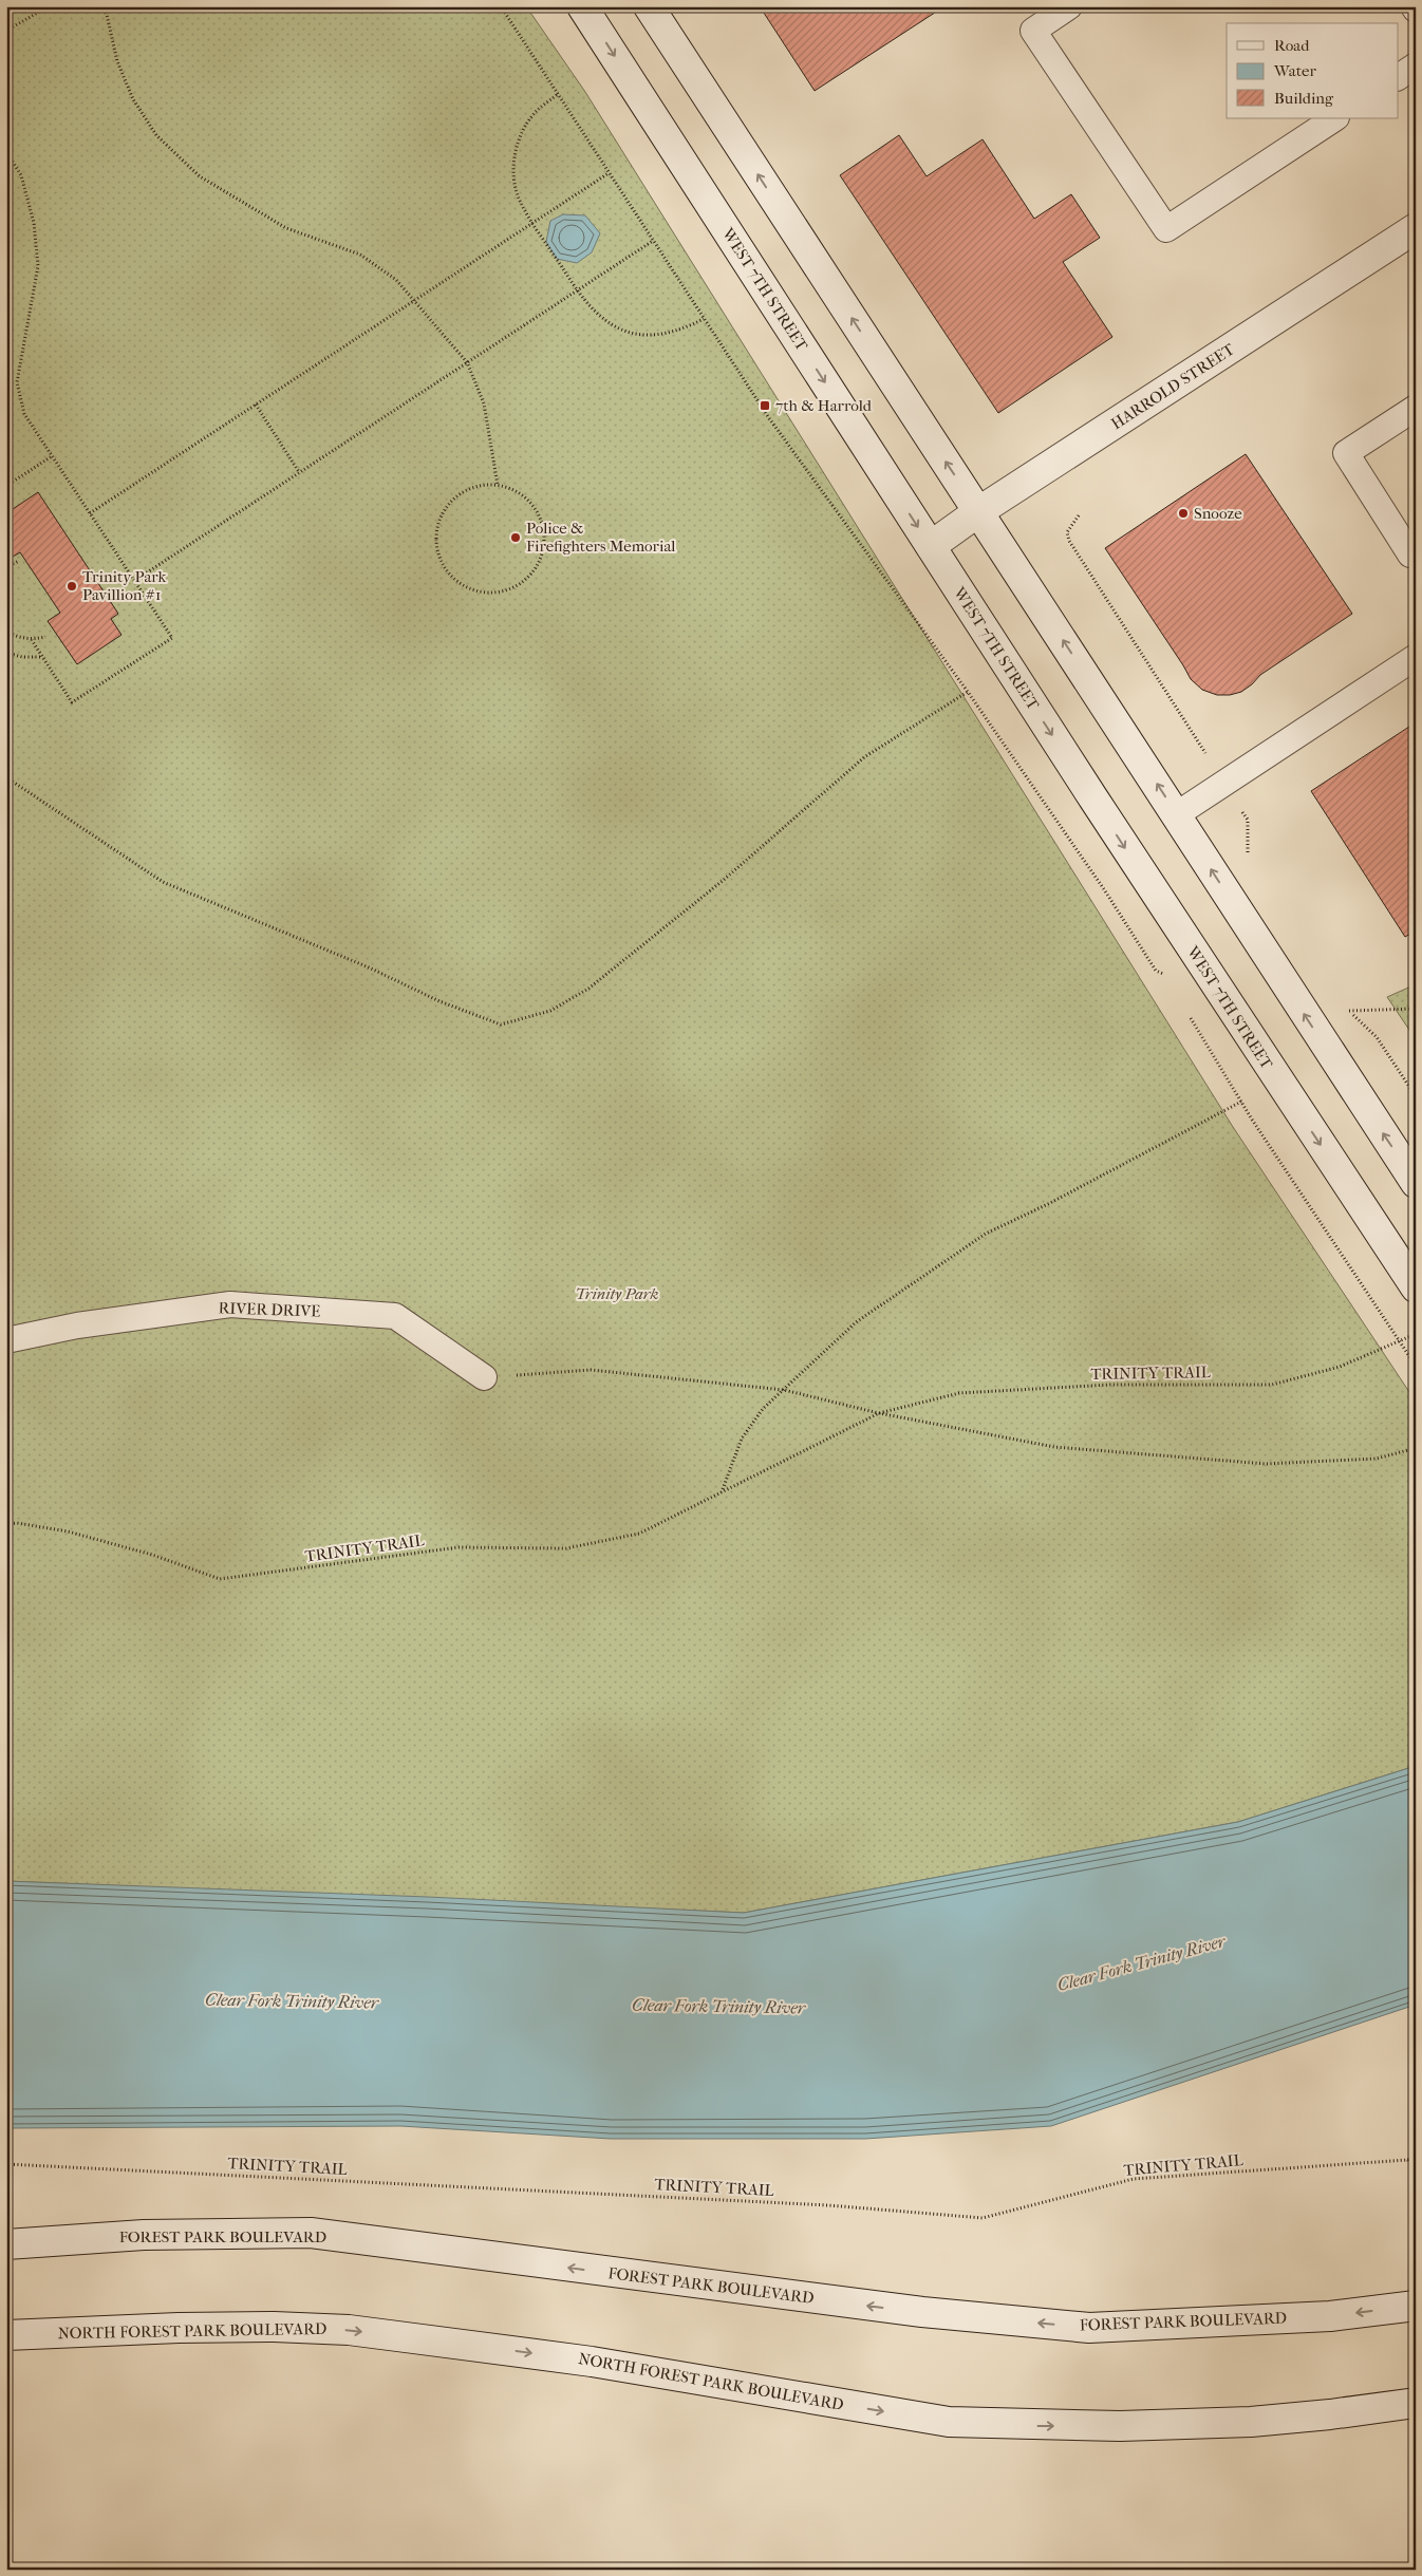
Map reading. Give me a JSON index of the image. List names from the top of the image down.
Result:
{
  "streets": {
    "main road": [
      "WEST 7TH STREET",
      "HARROLD STREET",
      "FOREST PARK BOULEVARD",
      "NORTH FOREST PARK BOULEVARD"
    ],
    "lane": ["RIVER DRIVE"],
    "path": ["TRINITY TRAIL"]
  },
  "crossings": [
    ["WEST 7TH STREET", "HARROLD STREET"],
    ["RIVER DRIVE", "TRINITY TRAIL"]
  ],
  "one_way": ["FOREST PARK BOULEVARD", "NORTH FOREST PARK BOULEVARD"],
  "water": ["Clear Fork Trinity River"],
  "parks": ["Trinity Park"],
  "places": {
    "transit": ["7th & Harrold"],
    "other": ["Snooze", "Police & Firefighters Memorial", "Trinity Park Pavillion #1"]
  },
  "legend": ["Road", "Water", "Building"]
}
